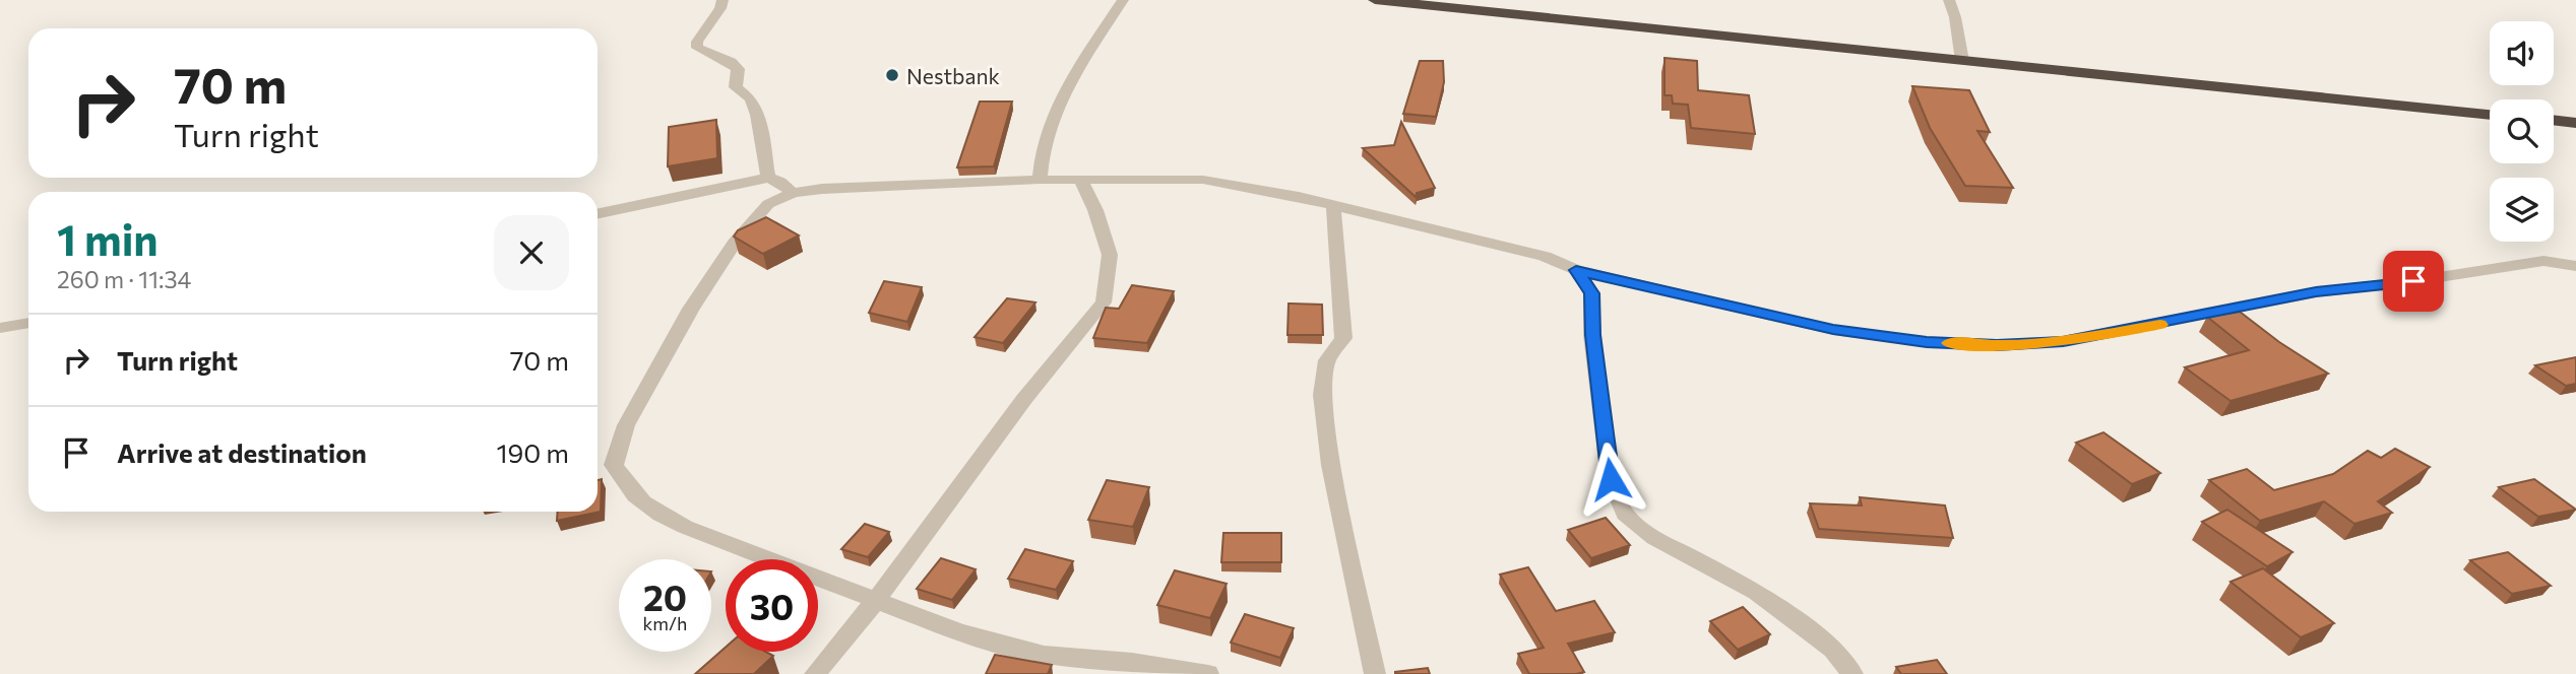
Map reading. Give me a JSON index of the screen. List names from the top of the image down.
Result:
{
  "places": ["Nestbank"],
  "page": {
    "turn": ["70 m", "Turn right"],
    "heading": ["1 min", "260 m · 11:34"],
    "list": [
      {
        "name": "Turn right",
        "value": "70 m"
      },
      {
        "name": "Arrive at destination",
        "value": "190 m"
      }
    ],
    "speed": "20 km/h",
    "limit": "30"
  }
}
